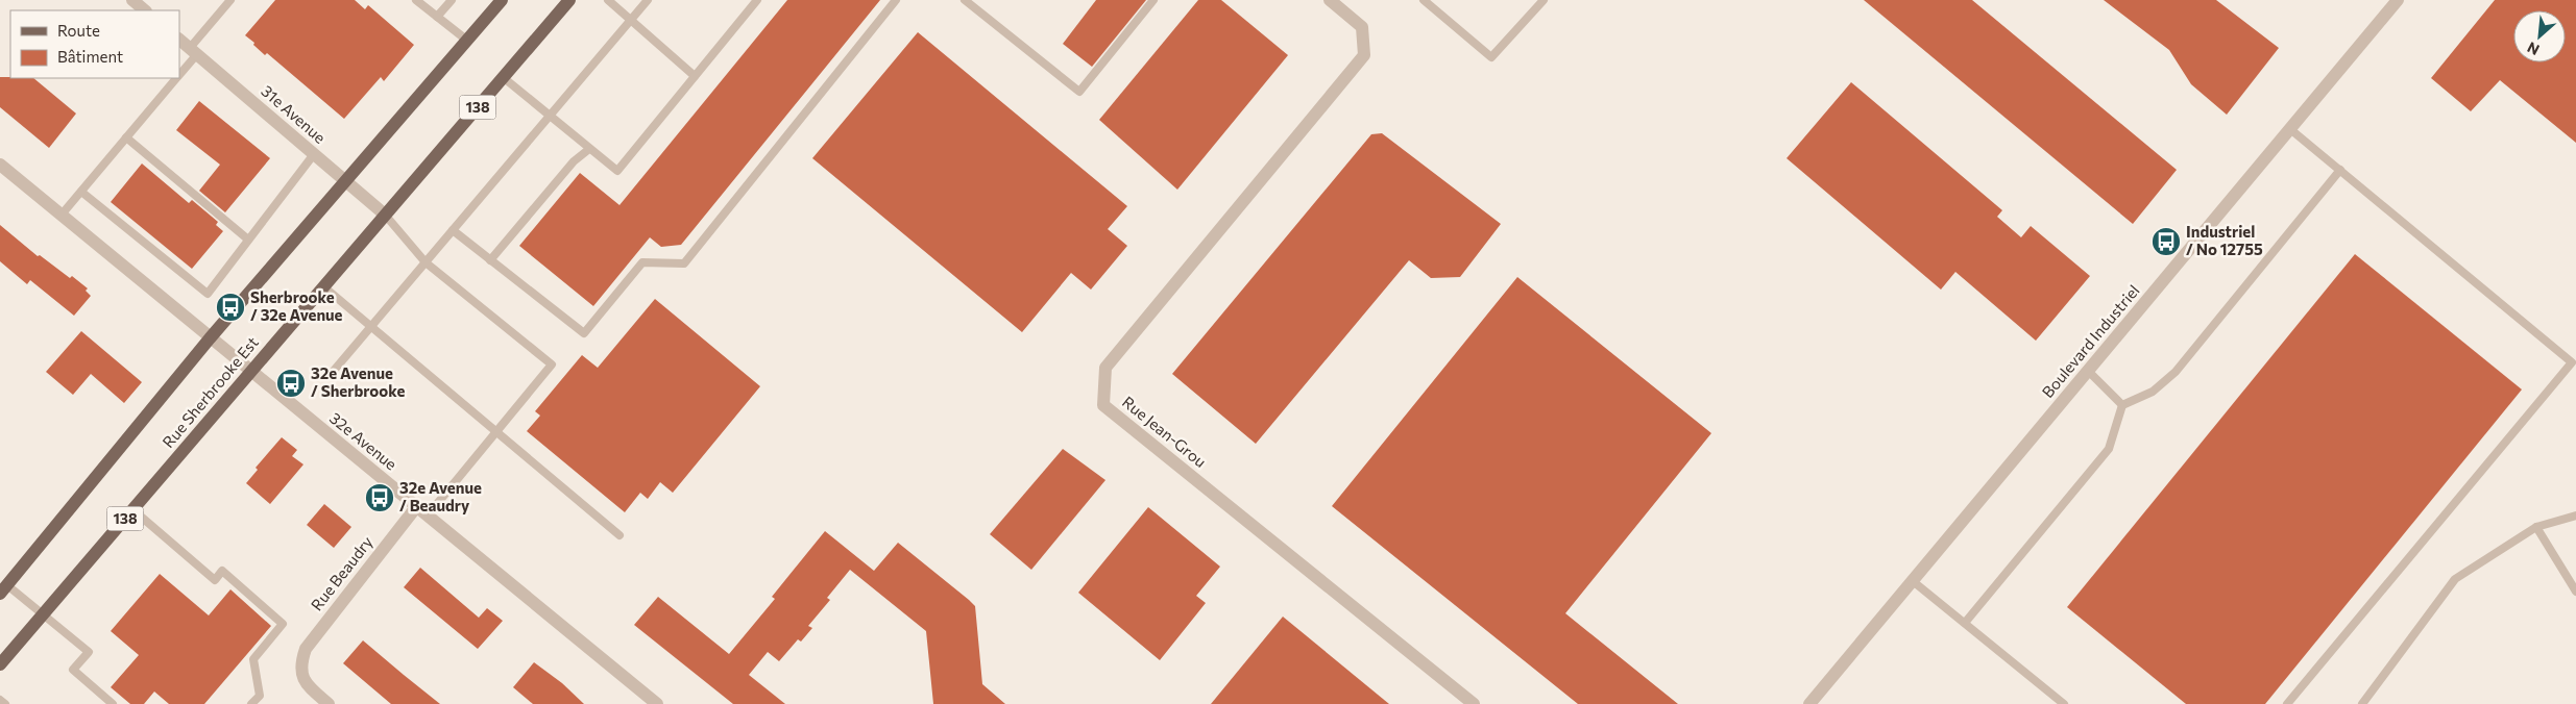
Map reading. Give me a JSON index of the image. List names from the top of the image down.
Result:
{
  "streets": {
    "main road": ["138", "Rue Sherbrooke Est"],
    "street": [
      "31e Avenue",
      "Boulevard Industriel",
      "Rue Jean-Grou",
      "32e Avenue",
      "Rue Beaudry"
    ]
  },
  "crossings": [
    ["31e Avenue", "Rue Sherbrooke Est"],
    ["Rue Sherbrooke Est", "32e Avenue"],
    ["32e Avenue", "Rue Beaudry"]
  ],
  "places": {
    "bus stop": [
      "Industriel / No 12755",
      "Sherbrooke / 32e Avenue",
      "32e Avenue / Sherbrooke",
      "32e Avenue / Beaudry"
    ]
  },
  "legend": ["Route", "Bâtiment"],
  "north": "bottom left"
}
